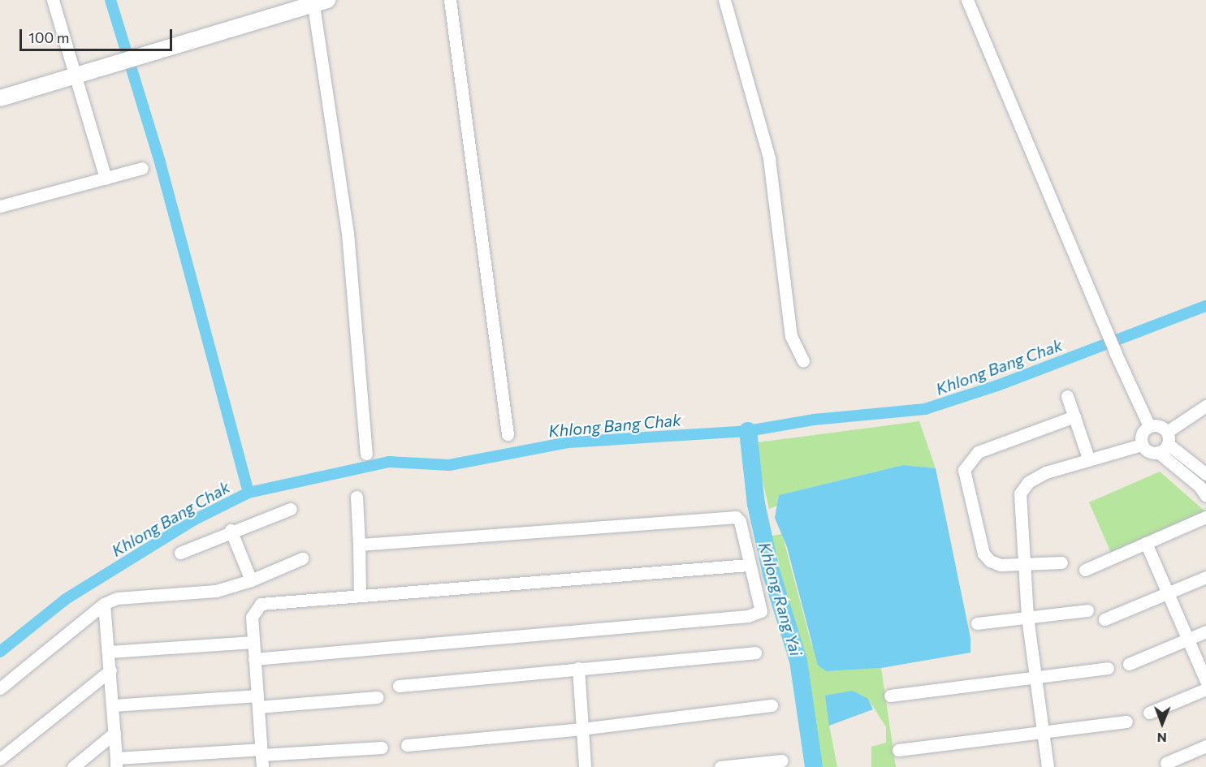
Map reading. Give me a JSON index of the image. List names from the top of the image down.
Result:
{
  "water": ["Khlong Bang Chak", "Khlong Rang Yai"],
  "scale_bar": "100 m",
  "north": "bottom"
}
